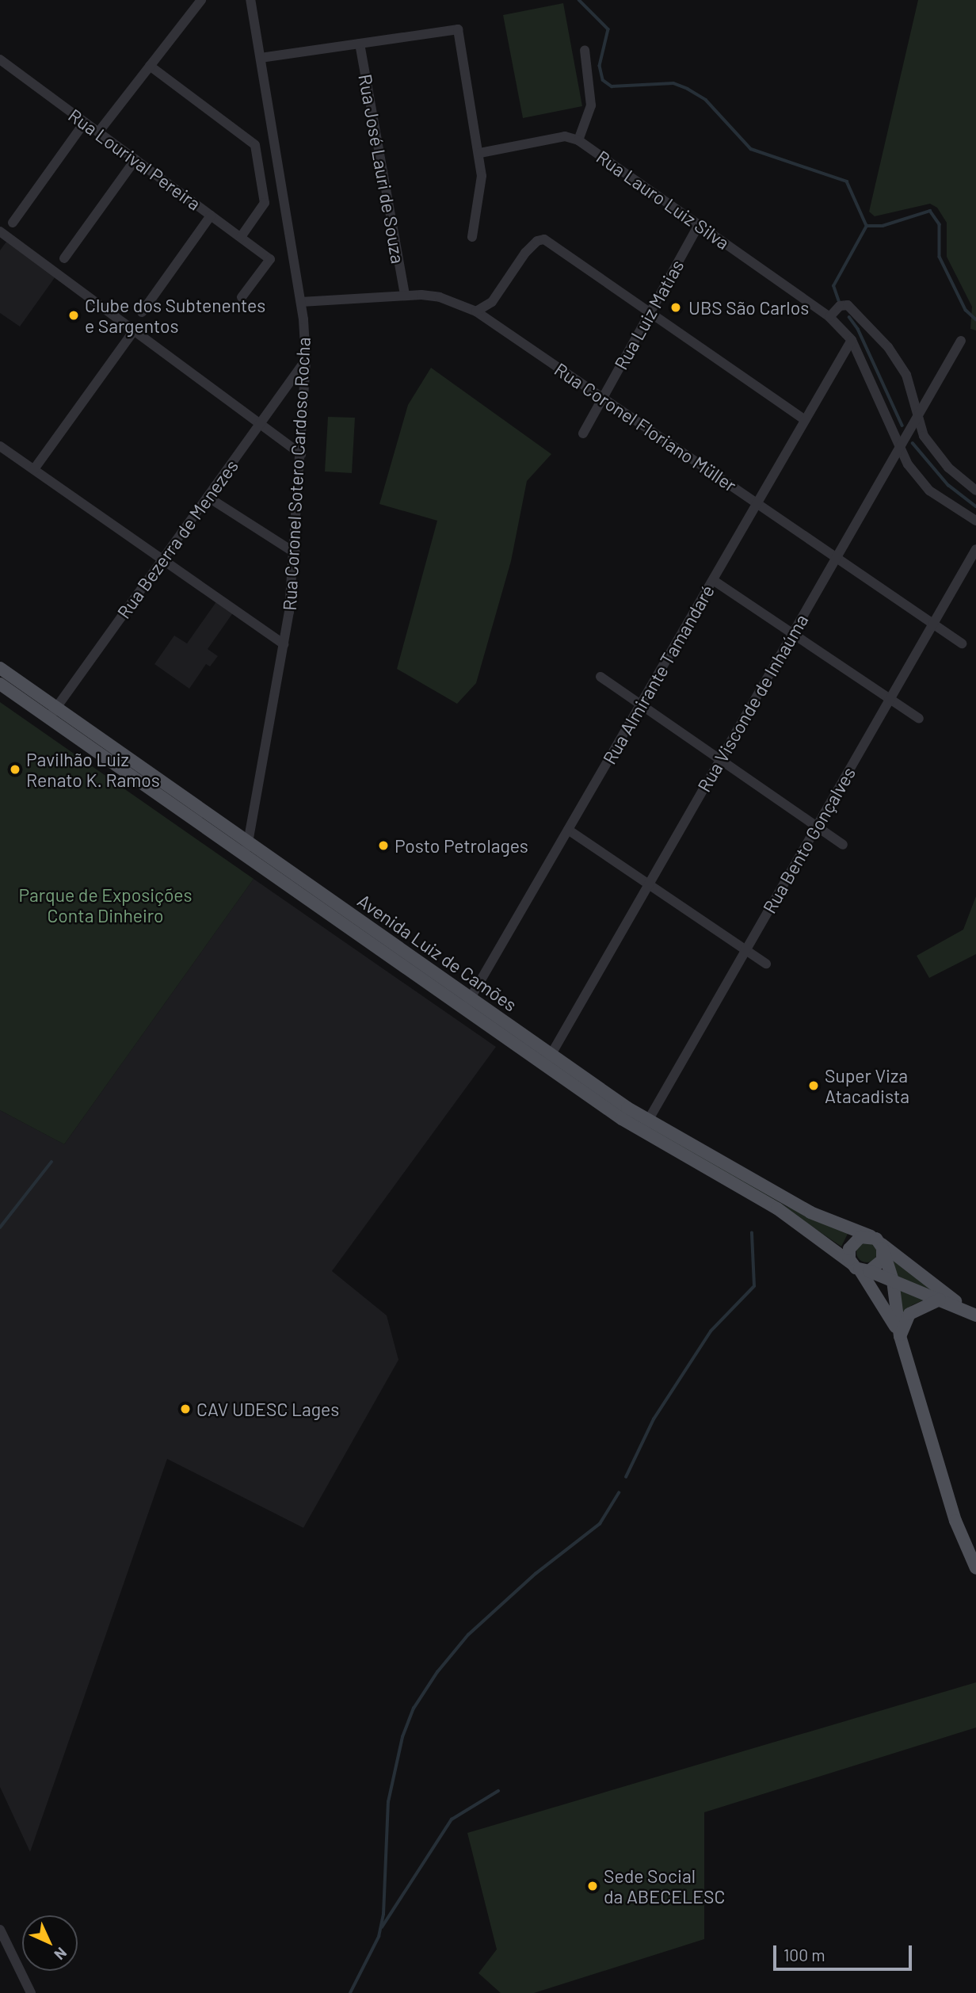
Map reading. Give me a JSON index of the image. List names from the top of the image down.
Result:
{
  "streets": {
    "main road": ["Avenida Luiz de Camões"],
    "street": [
      "Rua Lourival Pereira",
      "Rua José Lauri de Souza",
      "Rua Lauro Luiz Silva",
      "Rua Luiz Matias",
      "Rua Coronel Floriano Müller",
      "Rua Coronel Sotero Cardoso Rocha",
      "Rua Bezerra de Menezes",
      "Rua Almirante Tamandaré",
      "Rua Visconde de Inhaúma",
      "Rua Bento Gonçalves"
    ]
  },
  "crossings": [
    ["Rua José Lauri de Souza", "Rua Coronel Floriano Müller"],
    ["Rua Lauro Luiz Silva", "Rua Luiz Matias"],
    ["Rua Lauro Luiz Silva", "Rua Almirante Tamandaré"],
    ["Rua Luiz Matias", "Rua Coronel Floriano Müller"],
    ["Rua Coronel Floriano Müller", "Rua Coronel Sotero Cardoso Rocha"],
    ["Rua Coronel Floriano Müller", "Rua Almirante Tamandaré"],
    ["Rua Coronel Floriano Müller", "Rua Visconde de Inhaúma"],
    ["Rua Coronel Floriano Müller", "Rua Bento Gonçalves"],
    ["Rua Coronel Sotero Cardoso Rocha", "Rua Bezerra de Menezes"],
    ["Rua Coronel Sotero Cardoso Rocha", "Avenida Luiz de Camões"],
    ["Rua Bezerra de Menezes", "Avenida Luiz de Camões"],
    ["Rua Almirante Tamandaré", "Avenida Luiz de Camões"],
    ["Rua Visconde de Inhaúma", "Avenida Luiz de Camões"],
    ["Rua Bento Gonçalves", "Avenida Luiz de Camões"]
  ],
  "parks": ["Parque de Exposições Conta Dinheiro"],
  "places": [
    "UBS São Carlos",
    "Clube dos Subtenentes e Sargentos",
    "Pavilhão Luiz Renato K. Ramos",
    "Posto Petrolages",
    "Super Viza Atacadista",
    "CAV UDESC Lages",
    "Sede Social da ABECELESC"
  ],
  "scale_bar": "100 m",
  "north": "bottom right"
}
